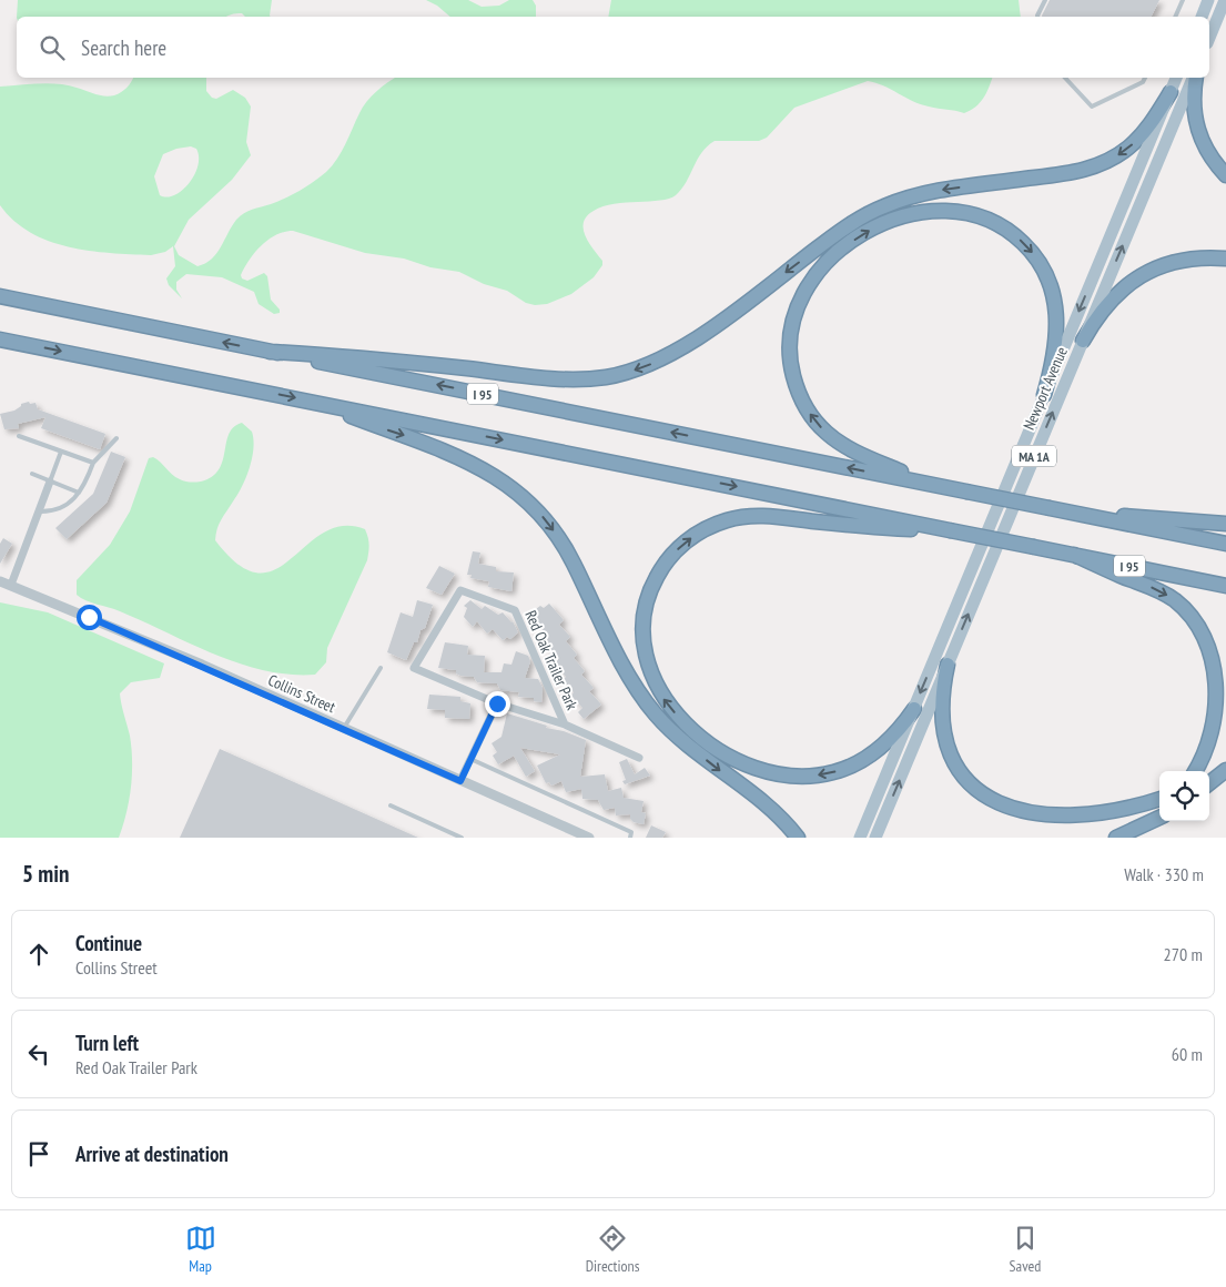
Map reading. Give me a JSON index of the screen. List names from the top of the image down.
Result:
{
  "streets": {
    "highway": ["I 95"],
    "main road": ["Newport Avenue", "MA 1A"],
    "street": ["Red Oak Trailer Park", "Collins Street"]
  },
  "page": {
    "search": "Search here",
    "heading": ["5 min", "Walk · 330 m"],
    "list": [
      ["Continue", "Collins Street", "270 m"],
      ["Turn left", "Red Oak Trailer Park", "60 m"],
      "Arrive at destination"
    ],
    "nav": ["Map", "Directions", "Saved"]
  }
}
